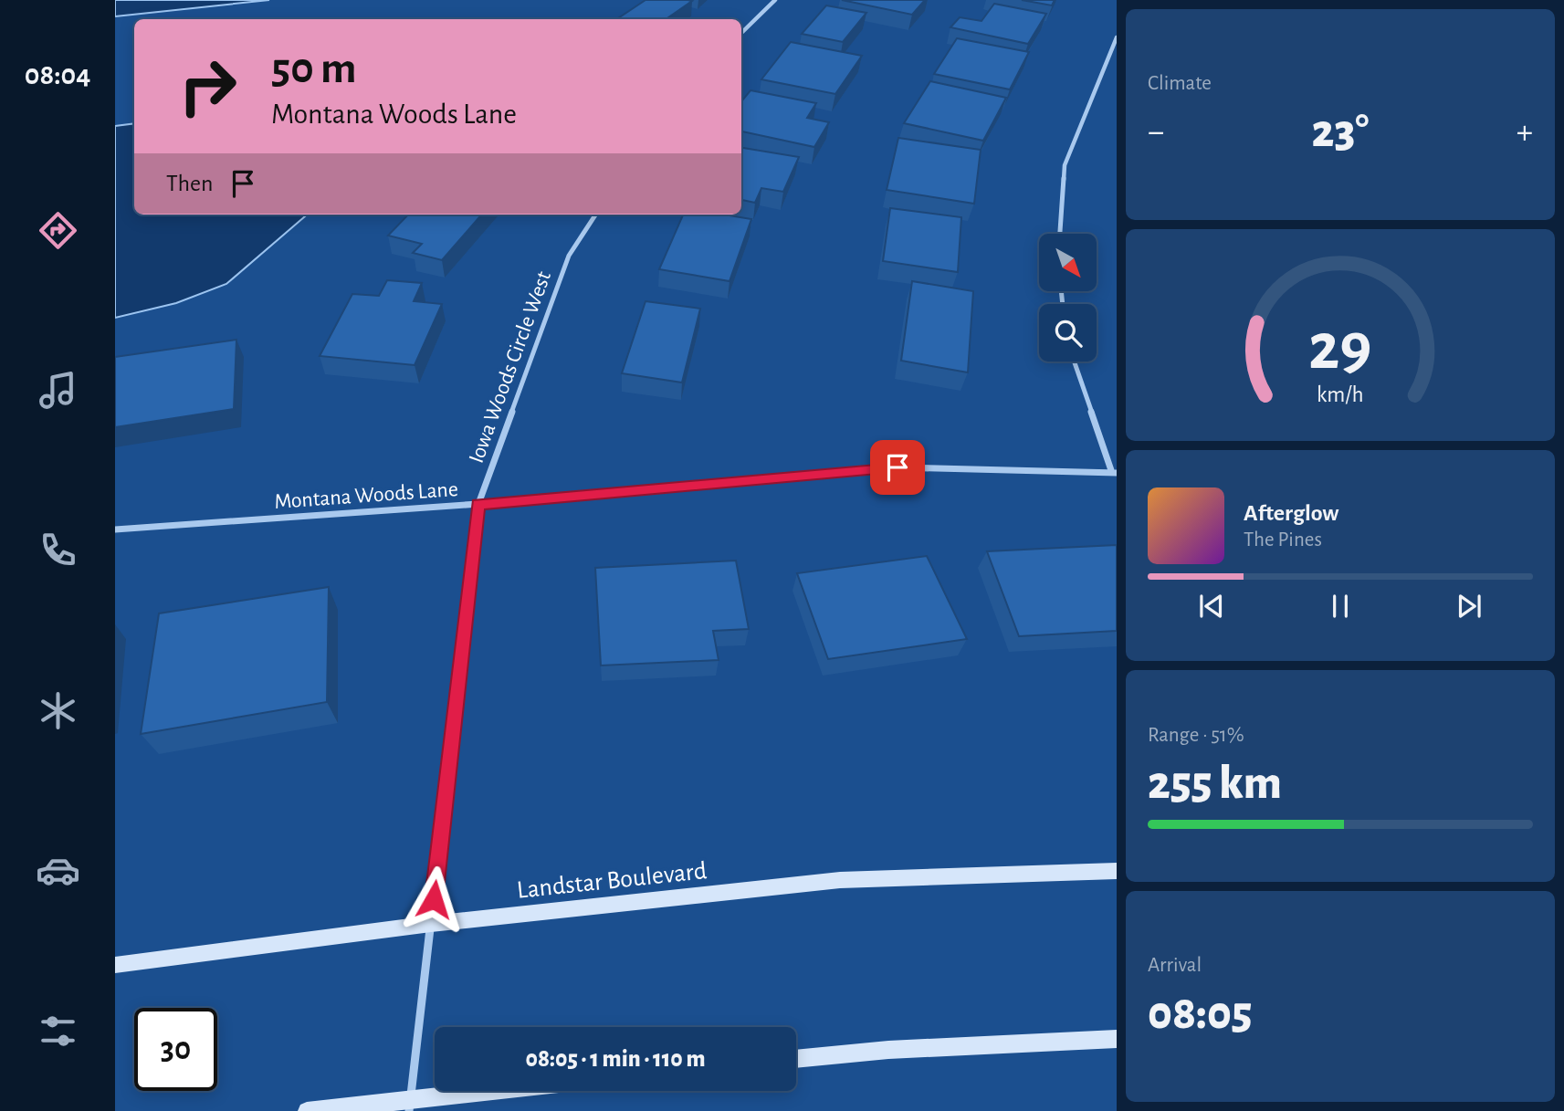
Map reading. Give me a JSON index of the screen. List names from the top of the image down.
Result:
{
  "streets": {
    "street": ["Iowa Woods Circle West", "Montana Woods Lane", "Landstar Boulevard"]
  },
  "crossings": [
    ["Iowa Woods Circle West", "Montana Woods Lane"],
    ["Iowa Woods Circle West", "Landstar Boulevard"]
  ],
  "north": "bottom right",
  "page": {
    "tabs": "08:04",
    "tile": [
      "Climate",
      ["Range · 51%", "255 km"],
      ["Arrival", "08:05"]
    ],
    "turn": ["50 m", "Montana Woods Lane"],
    "heat": ["−", "23°", "+"],
    "then": "Then",
    "song": ["Afterglow", "The Pines"],
    "limit": "30",
    "trip": "08:05 · 1 min · 110 m",
    "gauge": ["29", "km/h"]
  }
}
